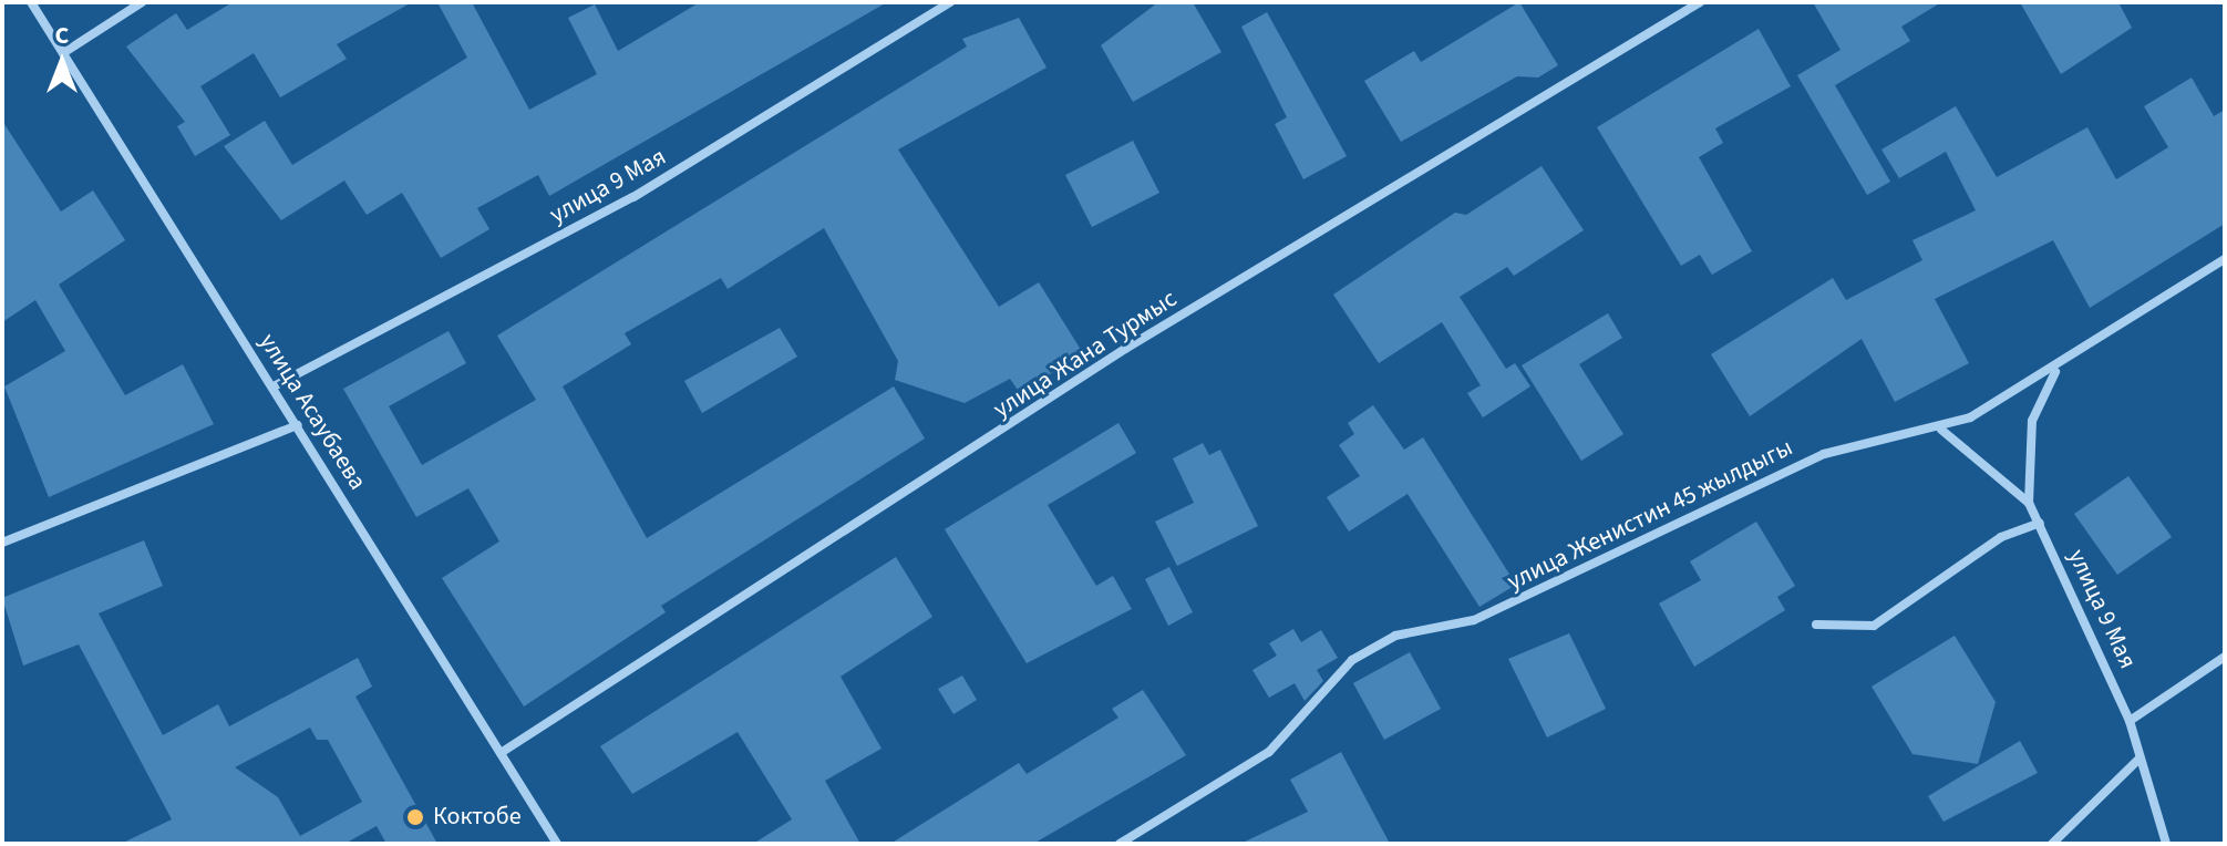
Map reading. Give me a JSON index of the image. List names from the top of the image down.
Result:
{
  "streets": {
    "street": [
      "улица 9 Мая",
      "улица Жана Турмыс",
      "улица Асаубаева",
      "улица Женистин 45 жылдыгы"
    ]
  },
  "crossings": [
    ["улица 9 Мая", "улица Асаубаева"],
    ["улица 9 Мая", "улица Женистин 45 жылдыгы"],
    ["улица Жана Турмыс", "улица Асаубаева"]
  ],
  "places": ["Коктобе"],
  "north": "top"
}
